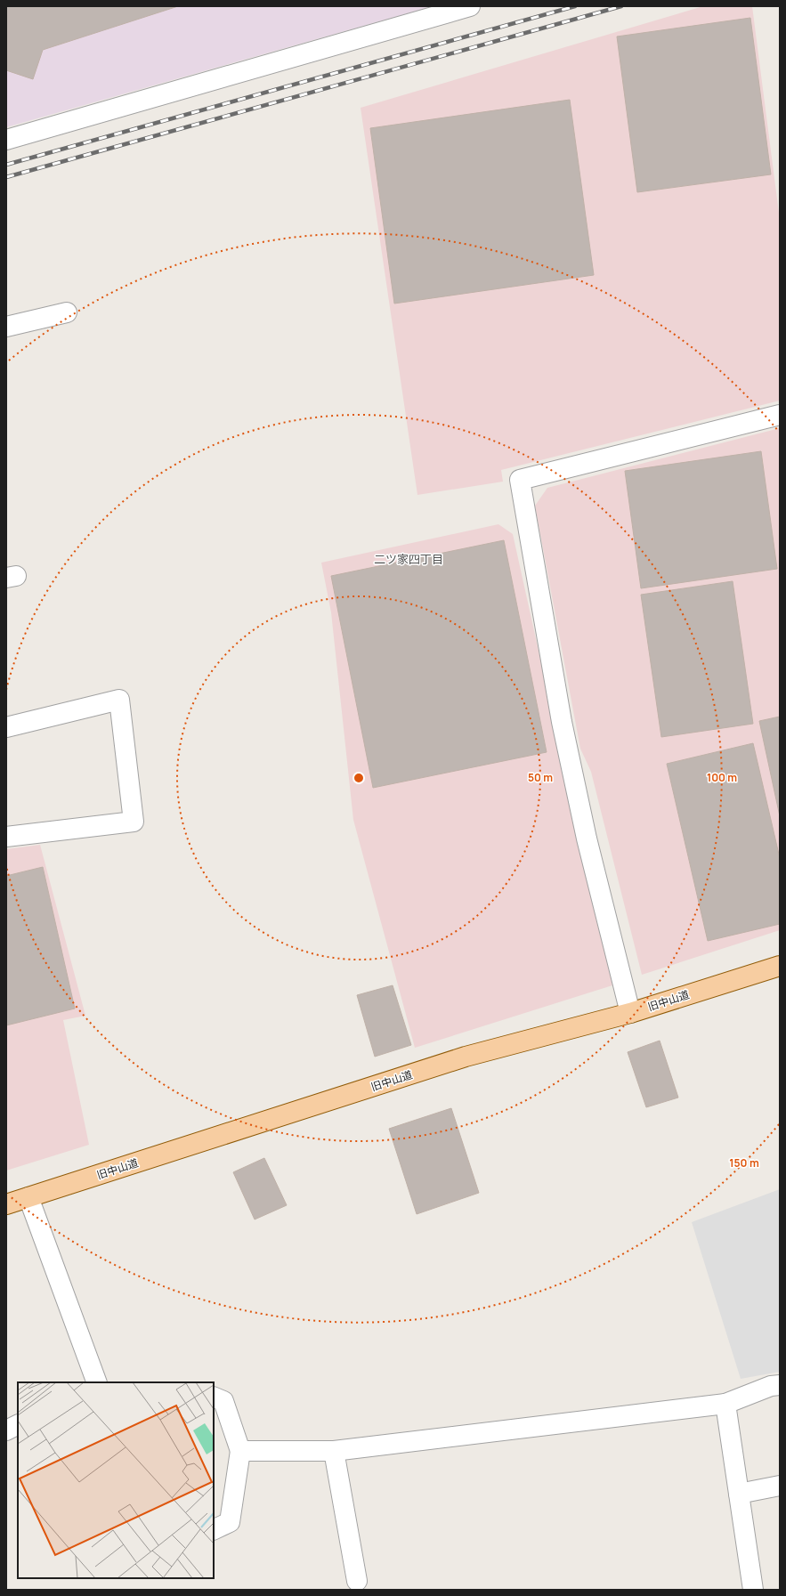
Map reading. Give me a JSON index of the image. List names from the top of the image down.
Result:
{
  "streets": {
    "main road": ["旧中山道"]
  },
  "districts": ["二ツ家四丁目"],
  "rings": ["50 m", "100 m", "150 m"]
}
